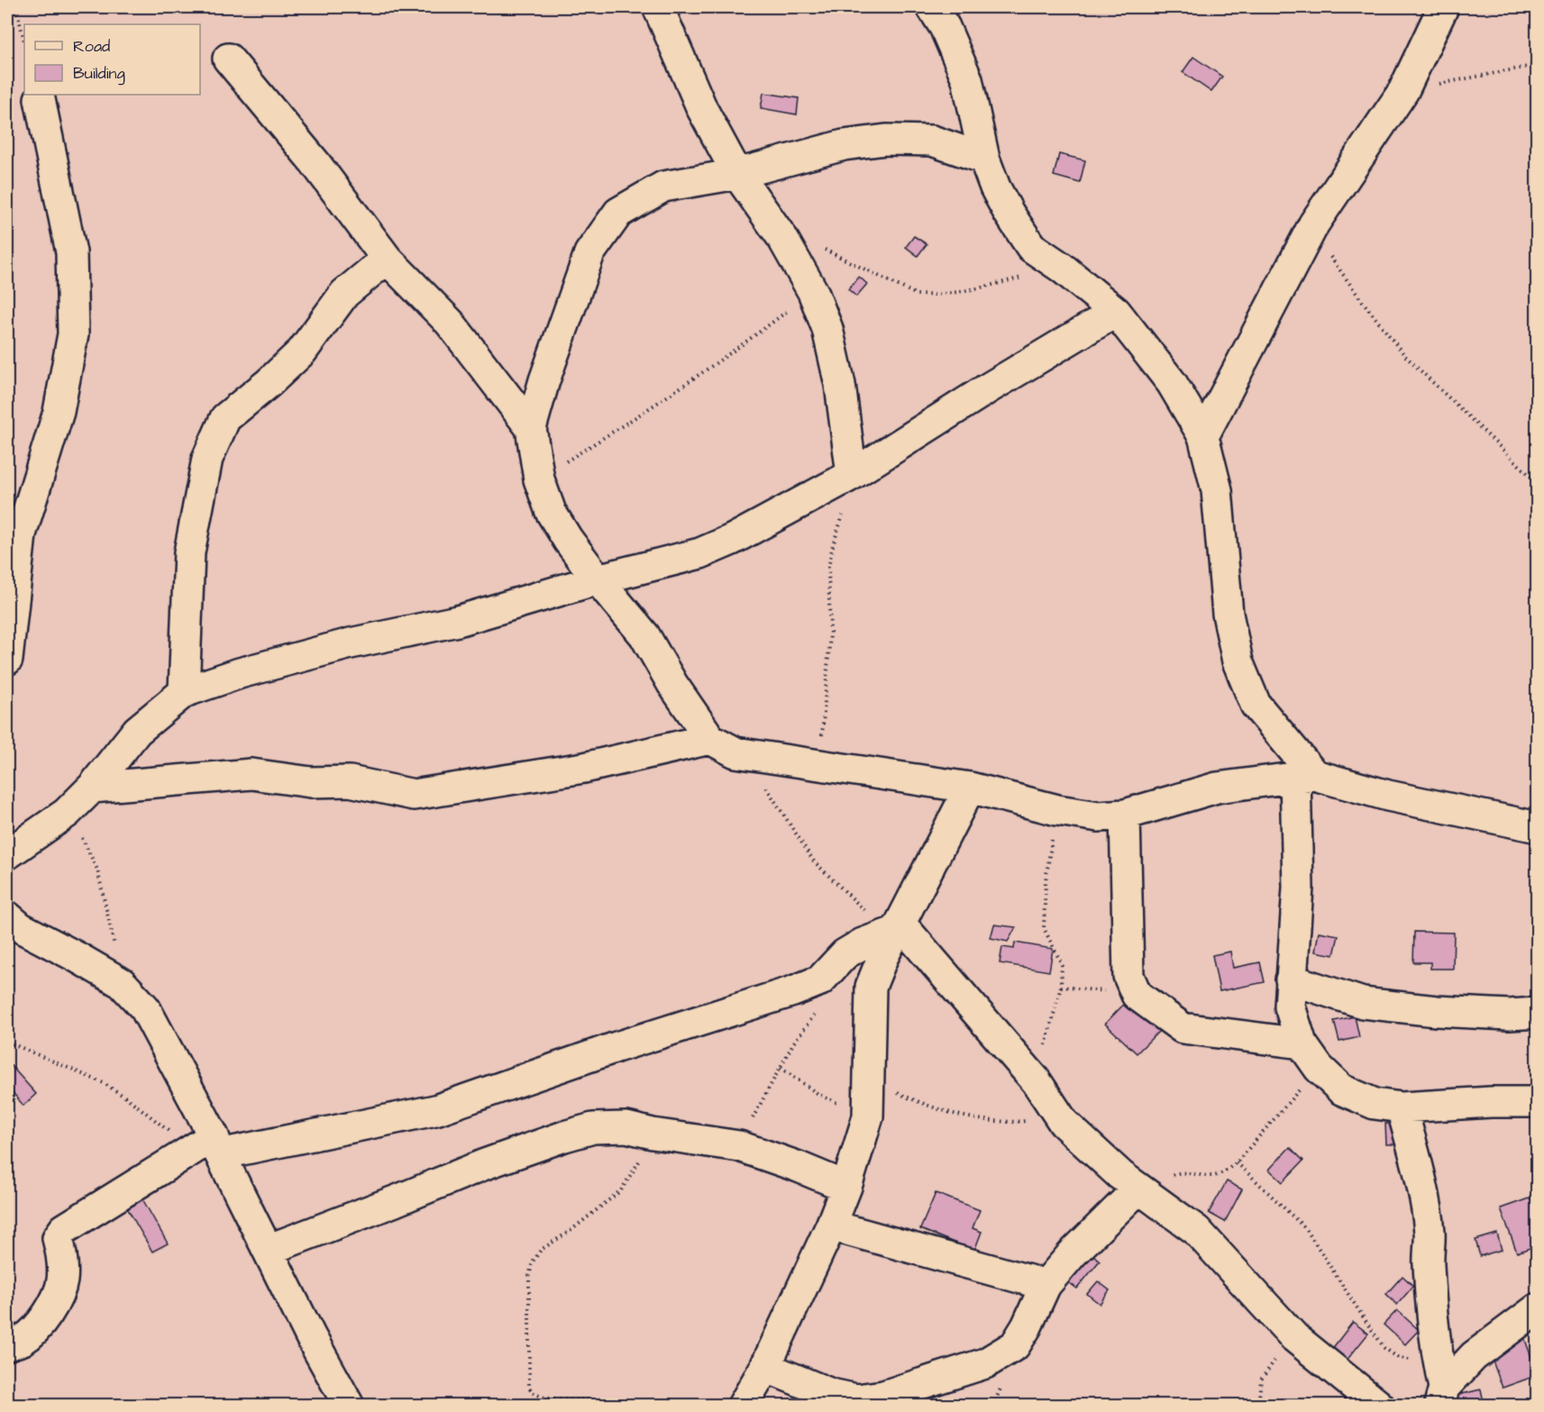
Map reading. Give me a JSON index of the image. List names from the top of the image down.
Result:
{
  "legend": ["Road", "Building"]
}
